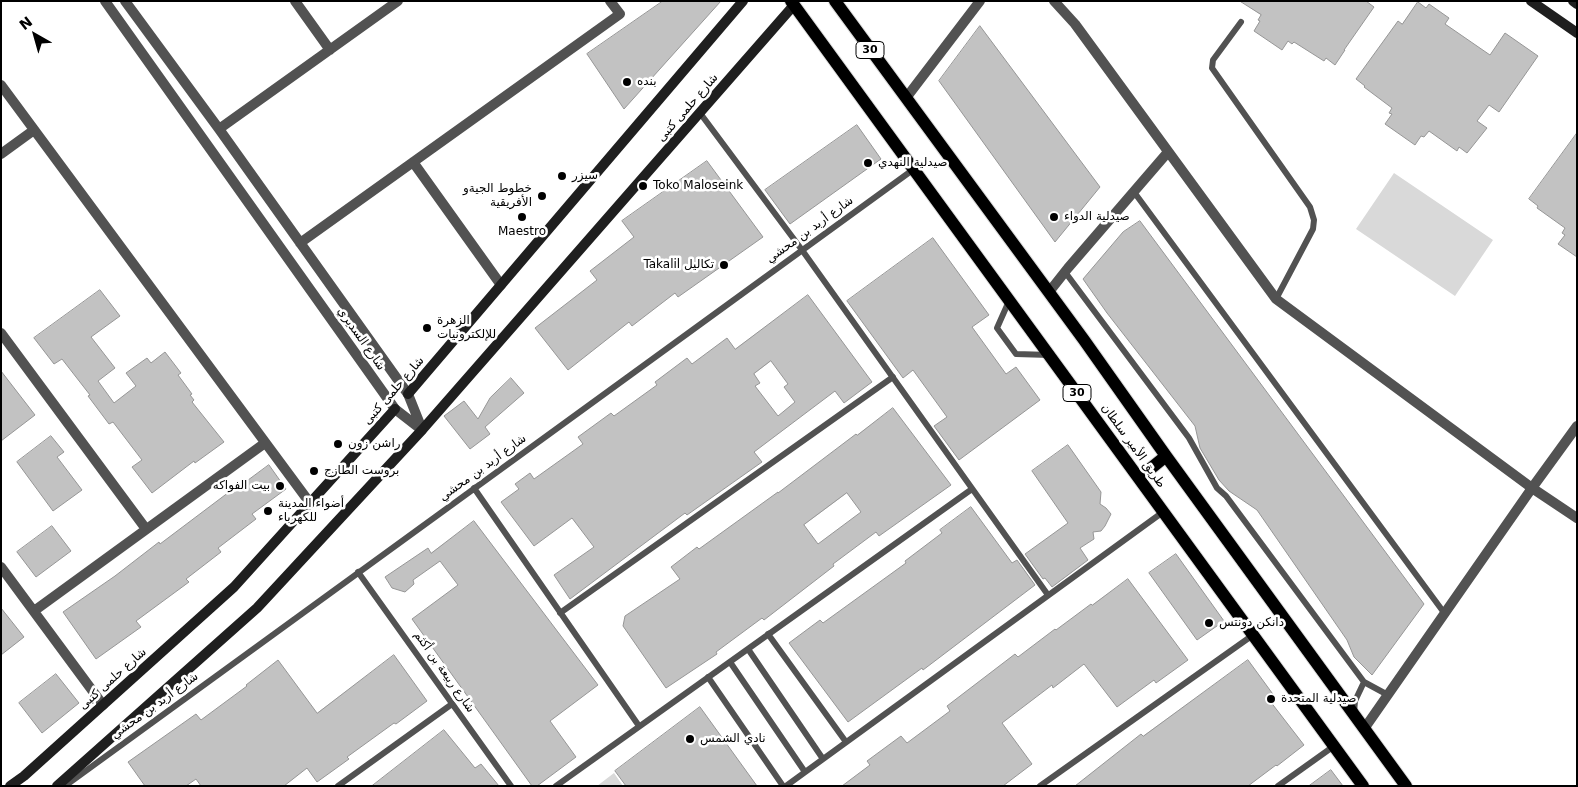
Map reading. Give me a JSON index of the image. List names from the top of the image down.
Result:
{
  "streets": {
    "main road": ["30", "طريق الأمير سلطان"],
    "street": ["شارع حلمى كتبى", "شارع السديري"],
    "lane": ["شارع أربد بن محشي", "شارع ربيعة بن أكثم"]
  },
  "crossings": [
    ["شارع حلمى كتبى", "شارع السديري"],
    ["شارع حلمى كتبى", "طريق الأمير سلطان"],
    ["شارع أربد بن محشي", "طريق الأمير سلطان"],
    ["شارع أربد بن محشي", "شارع ربيعة بن أكثم"]
  ],
  "places": [
    "بنده",
    "صيدلية النهدي",
    "سيزر",
    "Toko Maloseink",
    "خطوط الجيةو الأفريقية",
    "Maestro",
    "صيدلية الدواء",
    "Takalil تكاليل",
    "الزهرة للإلكترونيات",
    "راشن زون",
    "بروست الطازج",
    "بيت الفواكه",
    "أضواء المدينة للكهرباء",
    "دانكن دونتس",
    "صيدلية المتحدة",
    "نادي الشمس"
  ],
  "north": "top left"
}
